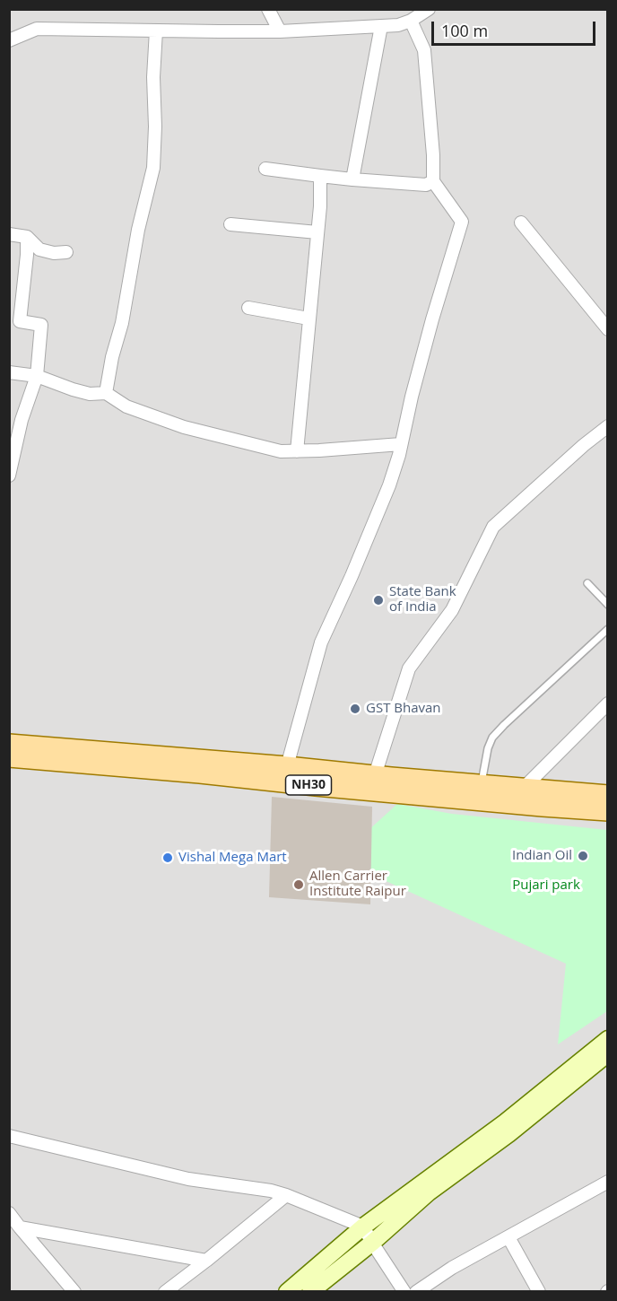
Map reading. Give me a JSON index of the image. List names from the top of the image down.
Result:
{
  "streets": {
    "main road": ["NH30"]
  },
  "parks": ["Pujari park"],
  "places": [
    "State Bank of India",
    "GST Bhavan",
    "Indian Oil",
    "Vishal Mega Mart",
    "Allen Carrier Institute Raipur"
  ],
  "scale_bar": "100 m"
}
